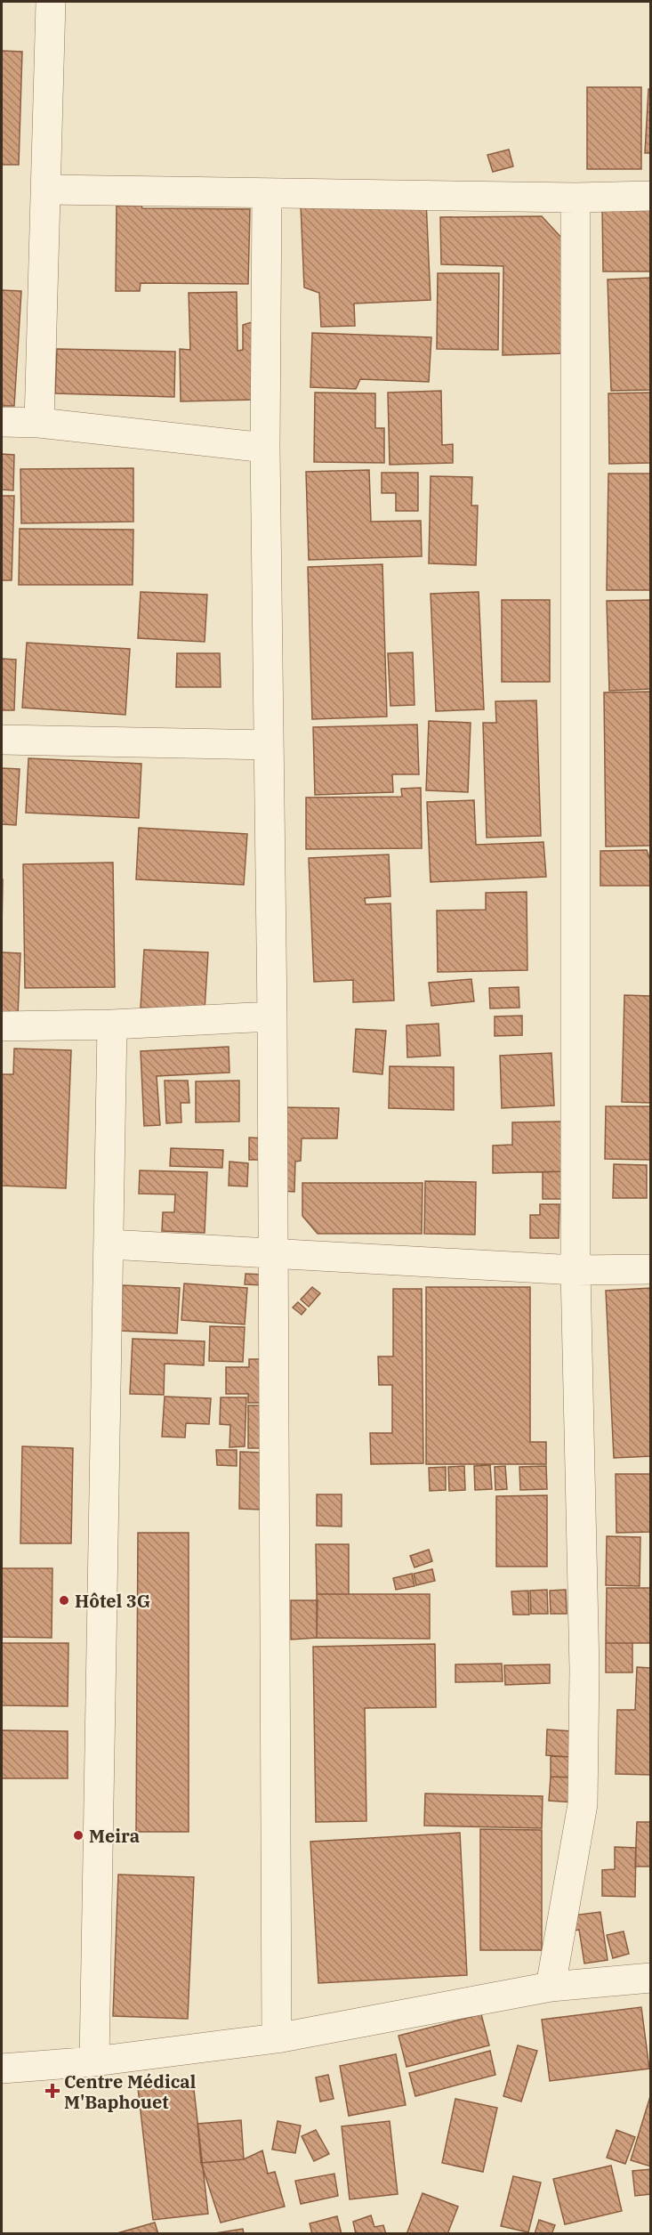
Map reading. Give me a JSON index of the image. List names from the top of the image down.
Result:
{
  "places": {
    "other": ["Hôtel 3G", "Meira"],
    "health": ["Centre Médical M'Baphouet"]
  }
}
